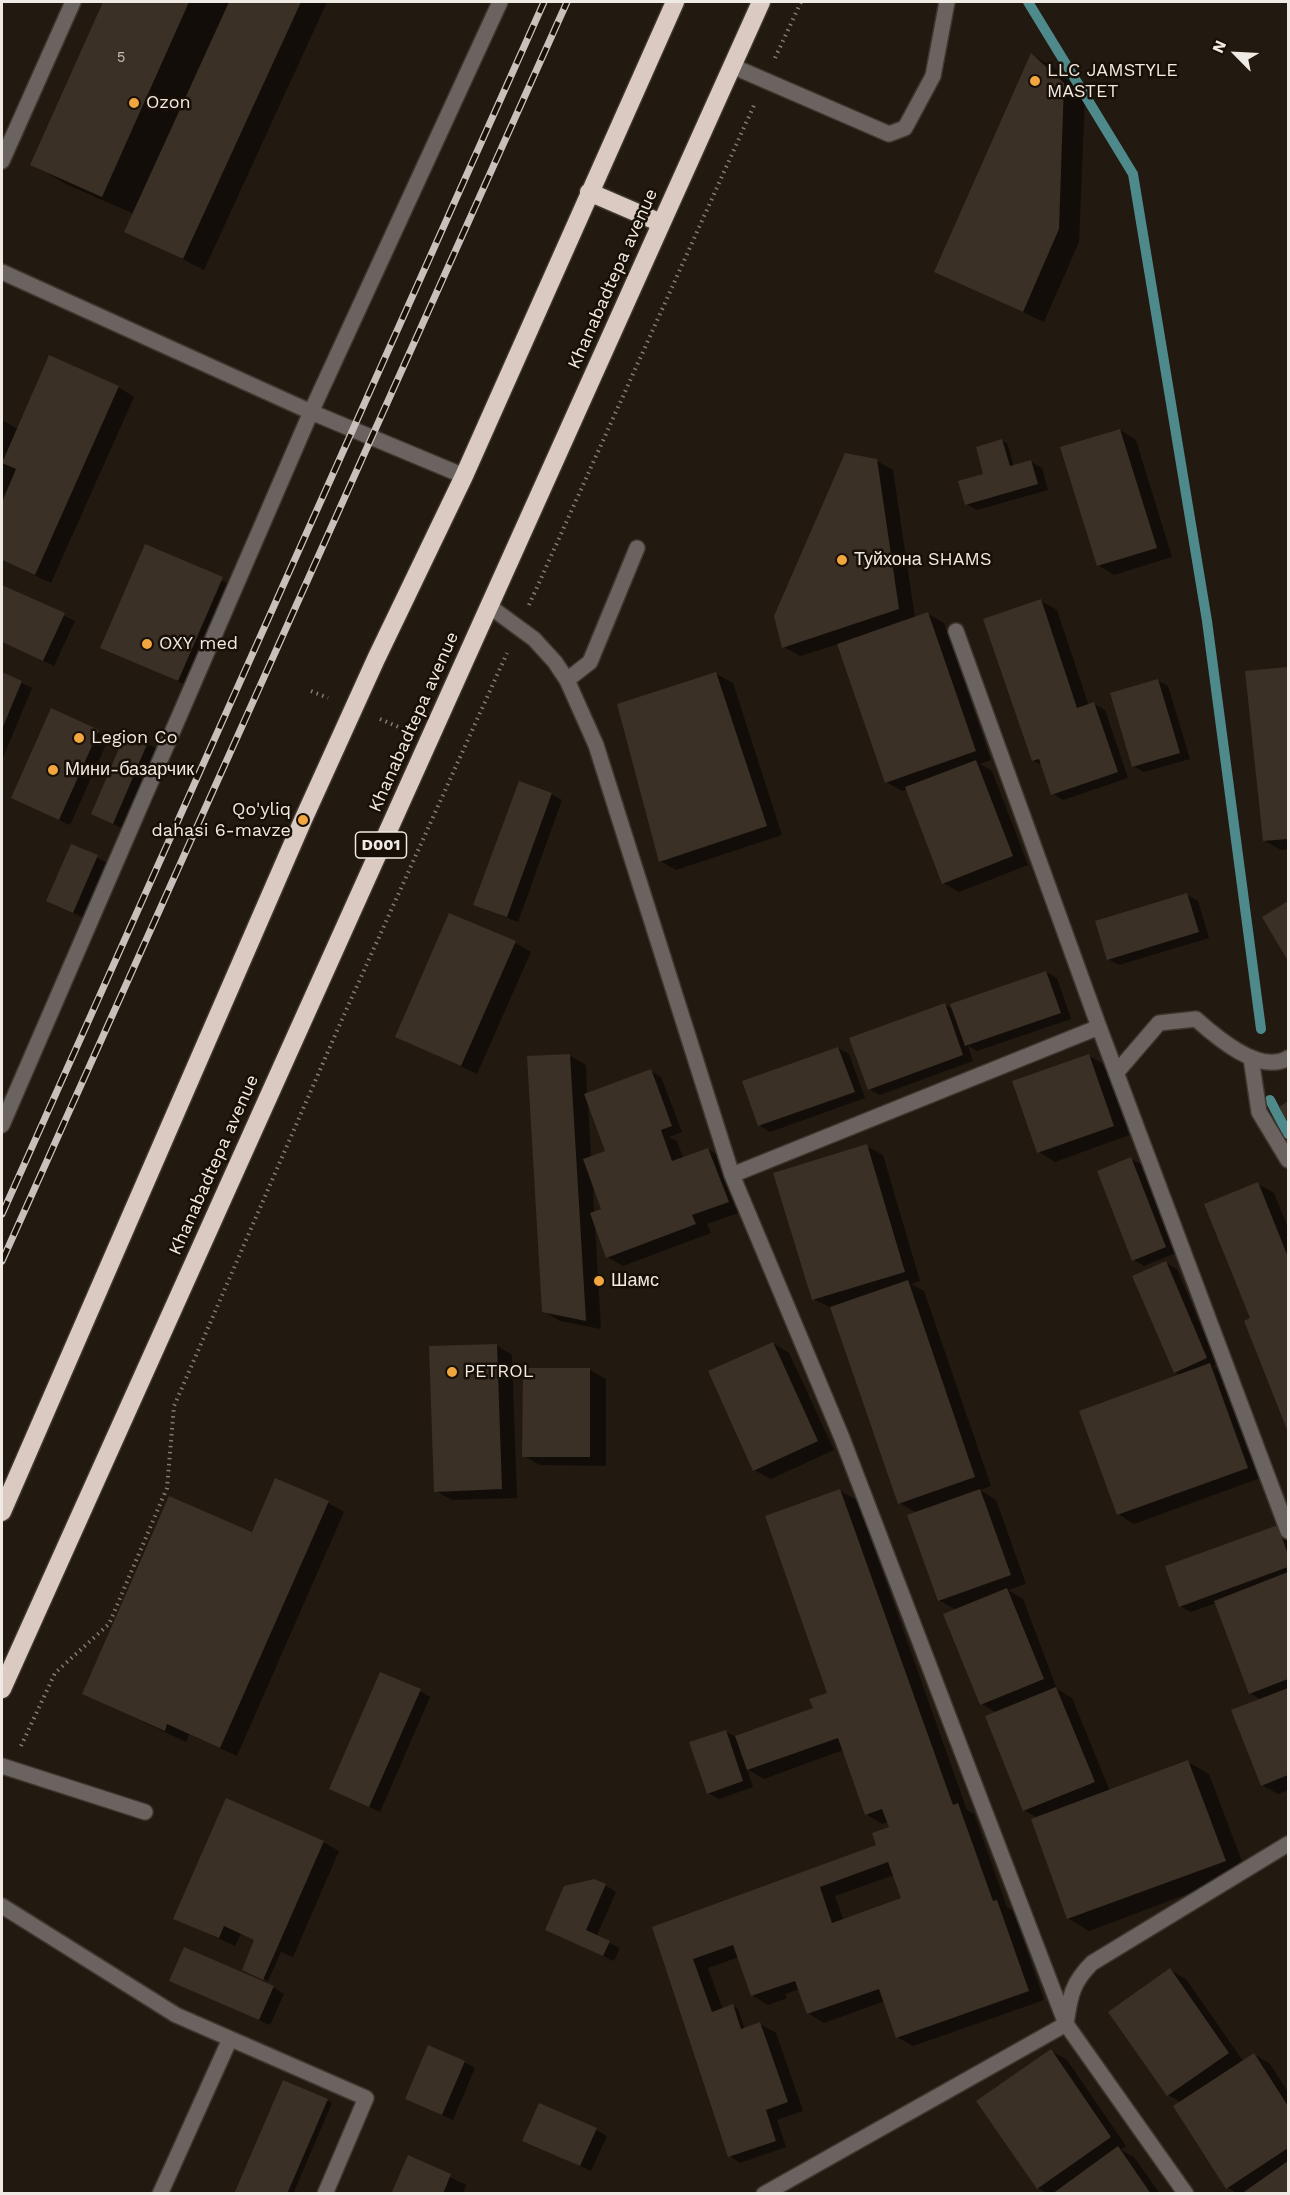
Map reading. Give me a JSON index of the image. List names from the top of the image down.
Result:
{
  "streets": {
    "highway": ["Khanabadtepa avenue", "D001"]
  },
  "places": [
    "LLC JAMSTYLE MASTET",
    "Ozon",
    "Туйхона SHAMS",
    "OXY med",
    "Legion Co",
    "Мини-базарчик",
    "Qo'yliq dahasi 6-mavze",
    "Шамс",
    "PETROL"
  ],
  "house_numbers": ["5"],
  "north": "top left"
}
